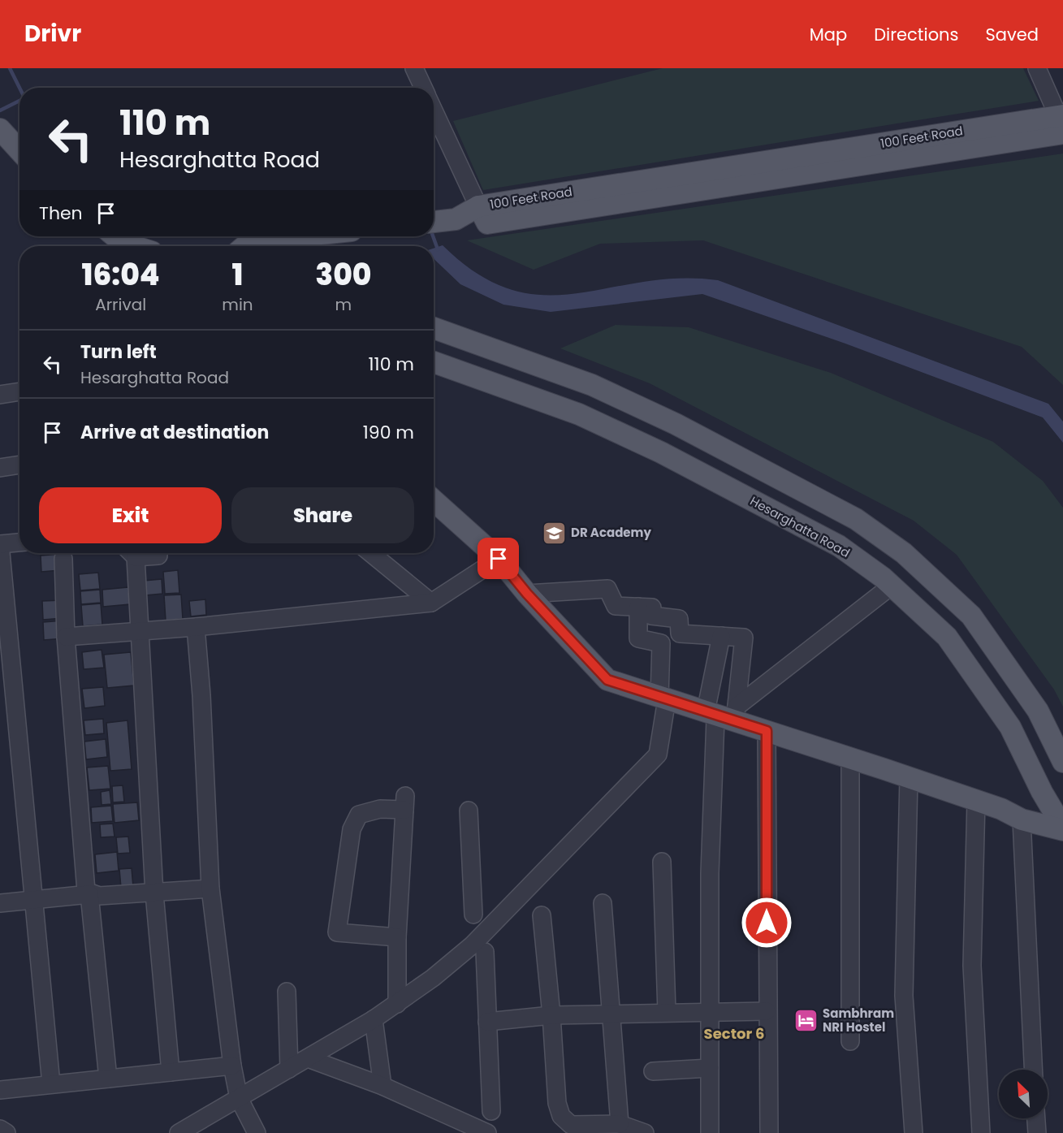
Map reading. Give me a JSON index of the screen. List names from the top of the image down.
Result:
{
  "streets": {
    "main road": ["100 Feet Road", "Hesarghatta Road"]
  },
  "districts": ["Sector 6"],
  "places": {
    "school or university": ["DR Academy"],
    "hotel": ["Sambhram NRI Hostel"]
  },
  "north": "top left",
  "page": {
    "header": "Drivr",
    "nav": ["Map", "Directions", "Saved"],
    "turn": ["110 m", "Hesarghatta Road"],
    "then": "Then",
    "eta": [
      "16:04",
      "Arrival",
      "1",
      "min",
      "300",
      "m"
    ],
    "list": [
      {
        "name": "Turn left",
        "note": "Hesarghatta Road",
        "value": "110 m"
      },
      {
        "name": "Arrive at destination",
        "value": "190 m"
      }
    ],
    "buttons": ["Exit", "Share"]
  }
}
